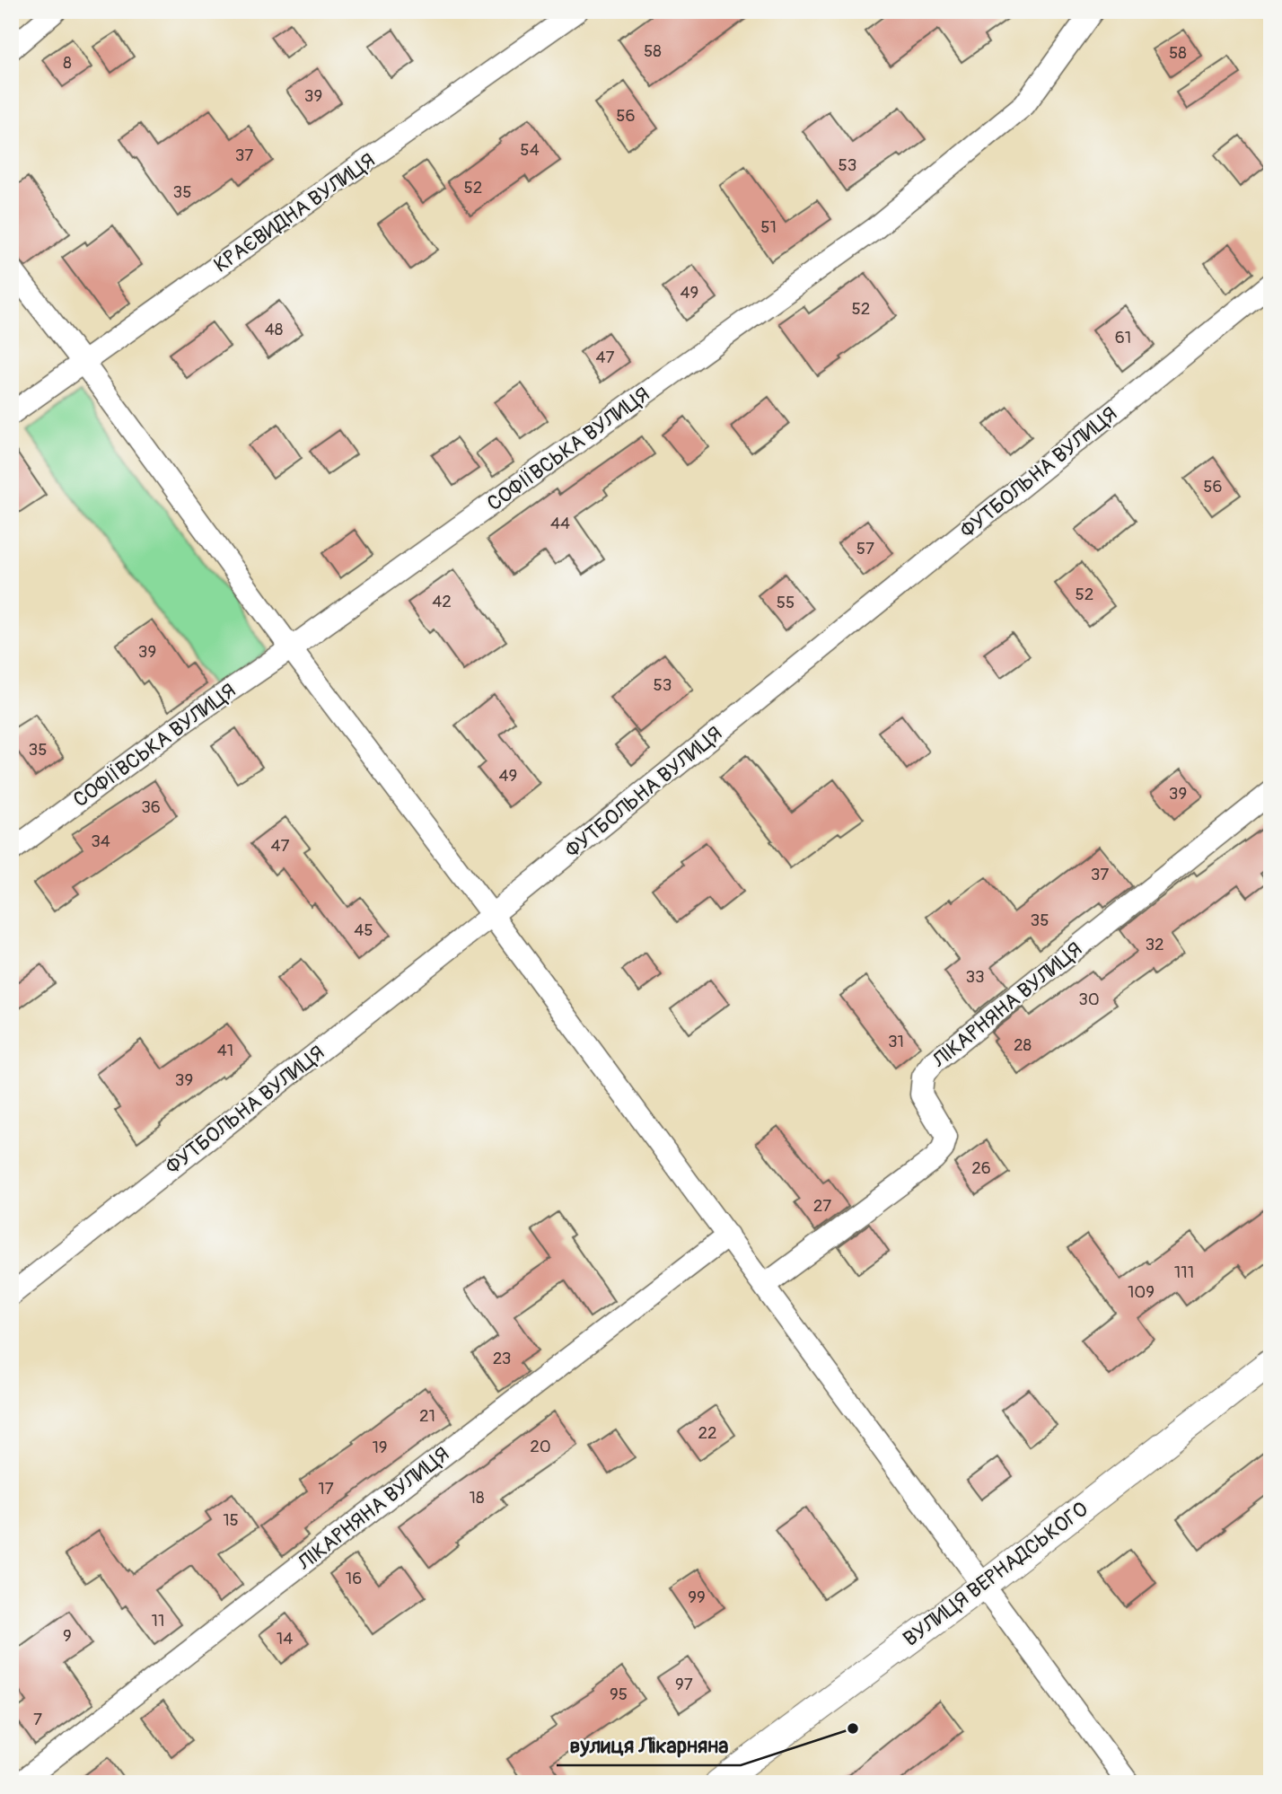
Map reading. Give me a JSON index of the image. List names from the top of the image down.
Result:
{
  "streets": {
    "street": [
      "КРАЄВИДНА ВУЛИЦЯ",
      "СОФІЇВСЬКА ВУЛИЦЯ",
      "ФУТБОЛЬНА ВУЛИЦЯ",
      "ЛІКАРНЯНА ВУЛИЦЯ",
      "ВУЛИЦЯ ВЕРНАДСЬКОГО"
    ]
  },
  "places": ["вулиця Лікарняна"],
  "house_numbers": [
    "58",
    "58",
    "8",
    "39",
    "56",
    "54",
    "37",
    "53",
    "52",
    "35",
    "51",
    "49",
    "52",
    "48",
    "61",
    "47",
    "56",
    "44",
    "57",
    "52",
    "42",
    "55",
    "39",
    "53",
    "35",
    "49",
    "39",
    "36",
    "34",
    "47",
    "37",
    "35",
    "45",
    "32",
    "33",
    "30",
    "31",
    "28",
    "41",
    "39",
    "26",
    "27",
    "111",
    "109",
    "23",
    "21",
    "22",
    "20",
    "19",
    "17",
    "18",
    "15",
    "16",
    "99",
    "11",
    "9",
    "14",
    "97",
    "95",
    "7"
  ]
}
